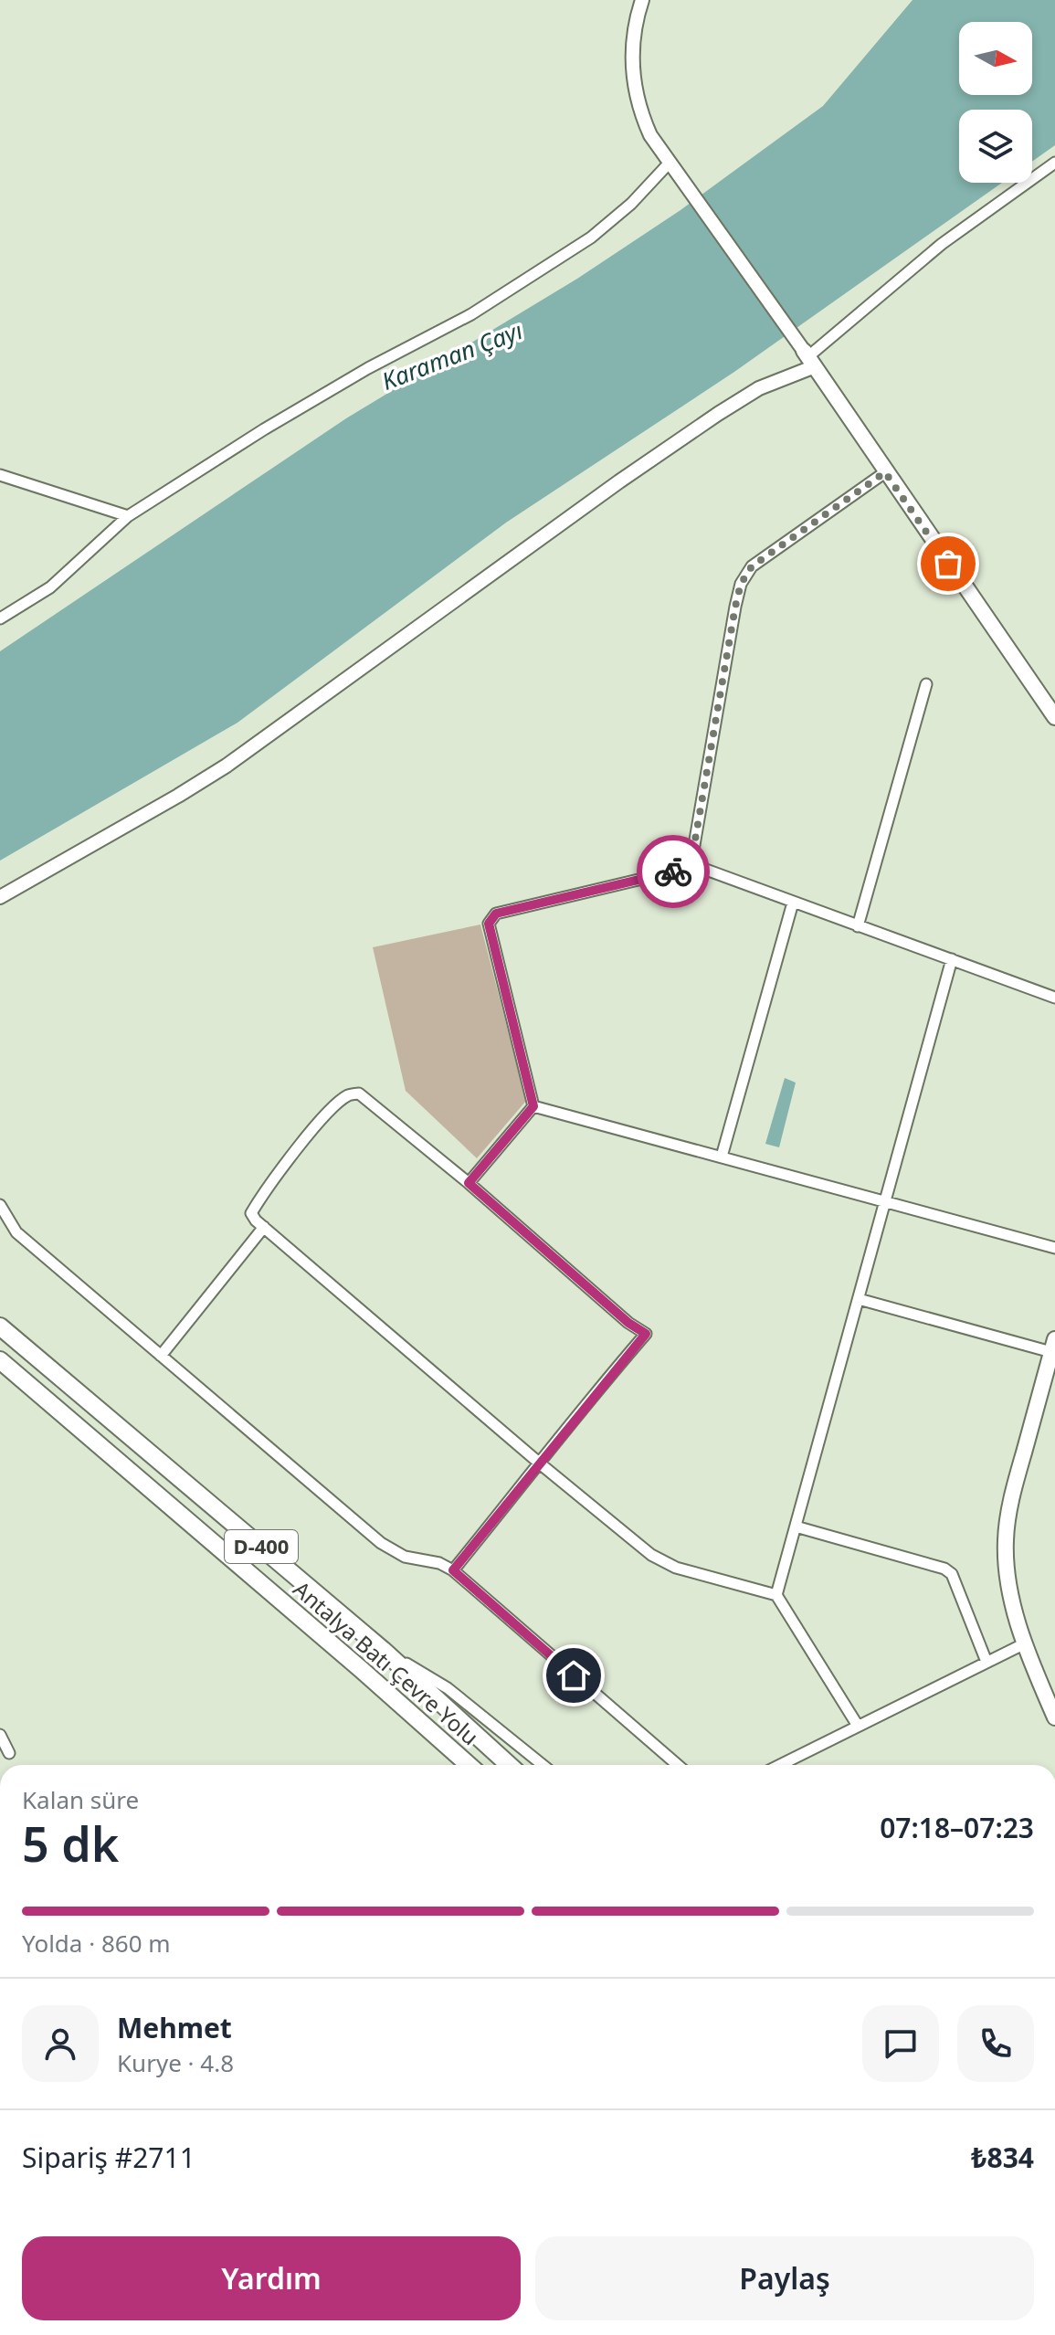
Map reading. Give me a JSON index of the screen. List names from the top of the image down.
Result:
{
  "streets": {
    "highway": ["D-400", "Antalya Batı Çevre Yolu"]
  },
  "water": ["Karaman Çayı"],
  "north": "right",
  "page": {
    "heading": ["5 dk", "Kalan süre", "07:18–07:23"],
    "panel": [
      "Mehmet",
      "Kurye · 4.8",
      "Sipariş #2711",
      "₺834"
    ],
    "bar": "Yolda · 860 m",
    "buttons": ["Yardım", "Paylaş"]
  }
}
